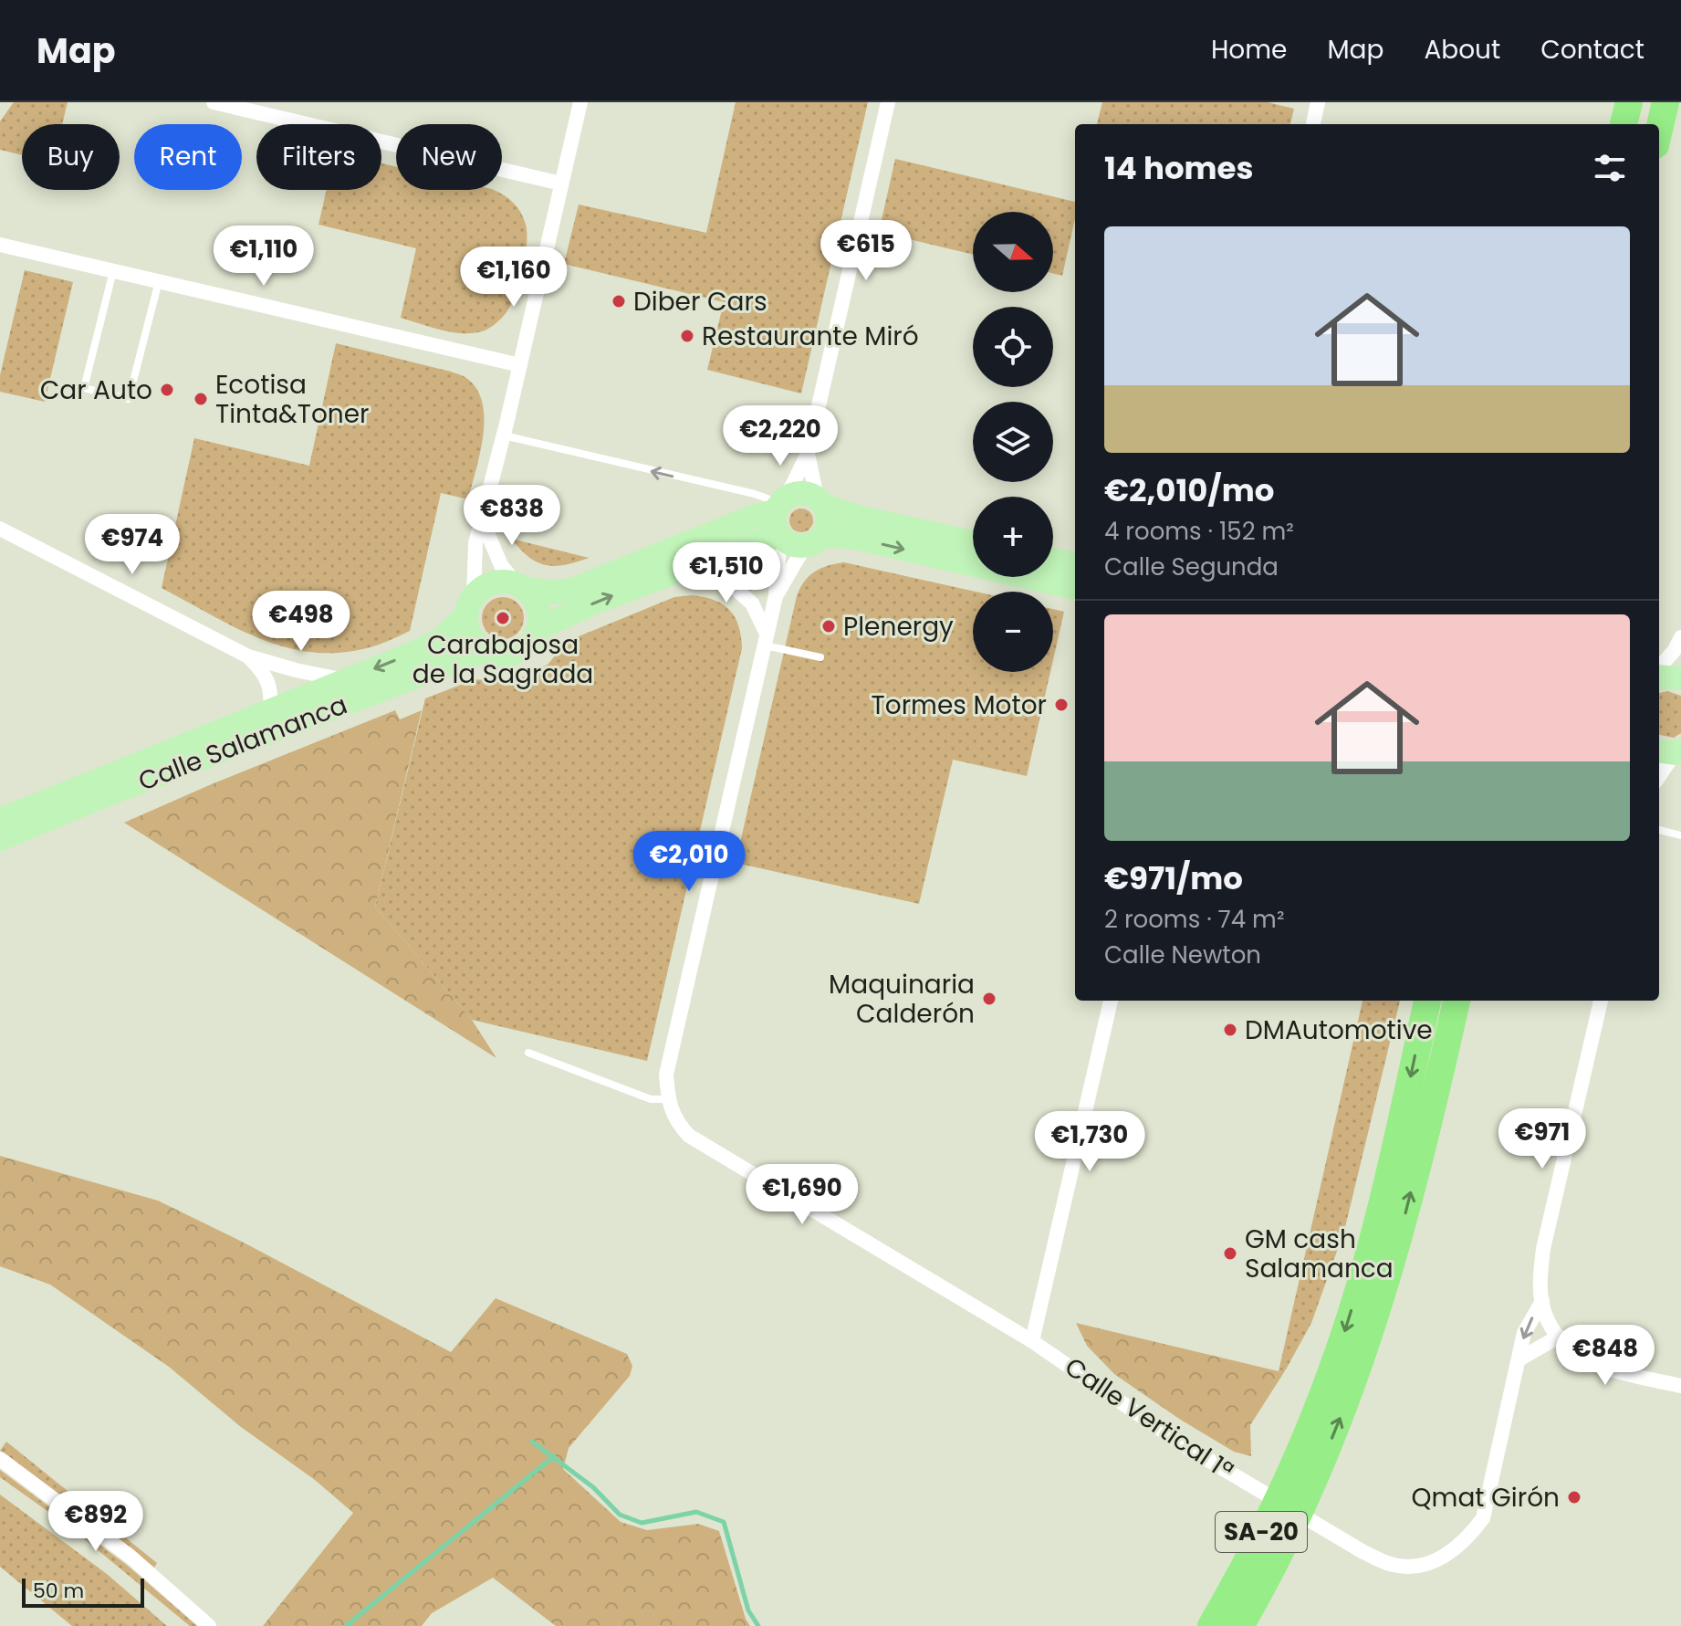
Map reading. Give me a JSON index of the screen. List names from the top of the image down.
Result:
{
  "streets": {
    "highway": ["SA-20"],
    "main road": ["Calle Salamanca"],
    "street": ["Calle Vertical 1ª"]
  },
  "places": [
    "Diber Cars",
    "Restaurante Miró",
    "Car Auto",
    "Ecotisa Tinta&Toner",
    "Carabajosa de la Sagrada",
    "Plenergy",
    "Tormes Motor",
    "Maquinaria Calderón",
    "DMAutomotive",
    "GM cash Salamanca",
    "Qmat Girón"
  ],
  "scale_bar": "50 m",
  "north": "right",
  "page": {
    "header": "Map",
    "nav": [
      "Home",
      "Map",
      "About",
      "Contact"
    ],
    "chip": [
      "Buy",
      "Rent",
      "Filters",
      "New"
    ],
    "heading": "14 homes",
    "map_buttons": ["+", "−"],
    "list": [
      {
        "name": "€2,010/mo",
        "note": "4 rooms · 152 m² · Calle Segunda"
      },
      {
        "name": "€971/mo",
        "note": "2 rooms · 74 m² · Calle Newton"
      }
    ],
    "price": [
      "€615",
      "€1,110",
      "€1,160",
      "€2,220",
      "€838",
      "€974",
      "€1,510",
      "€498",
      "€2,010",
      "€971",
      "€1,730",
      "€1,690",
      "€848",
      "€892"
    ],
    "scale": "50 m"
  }
}
